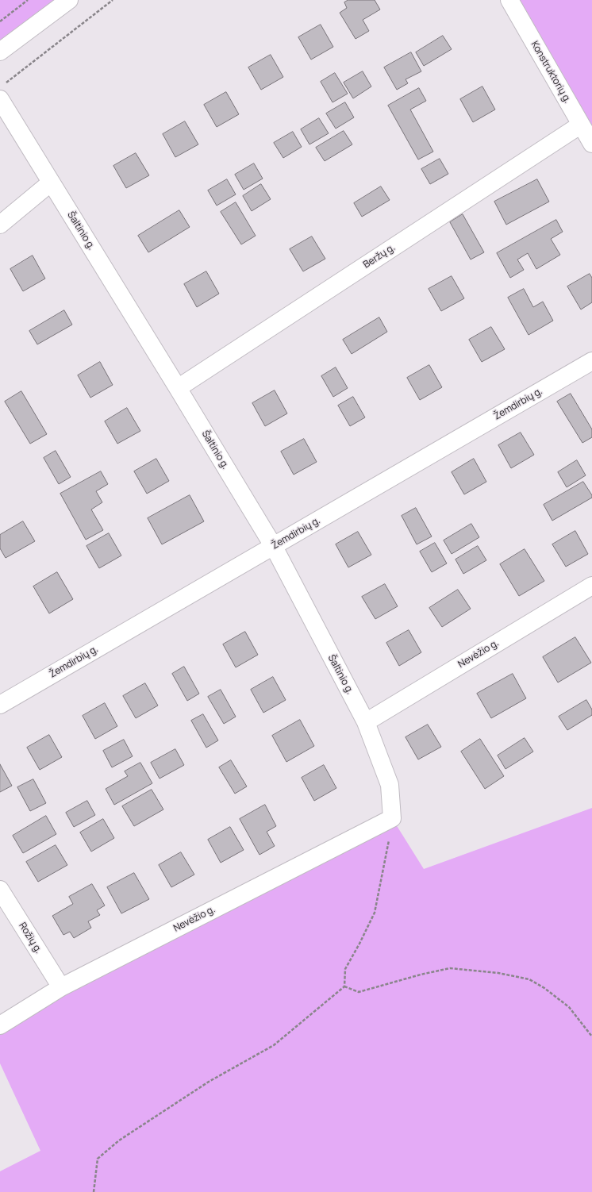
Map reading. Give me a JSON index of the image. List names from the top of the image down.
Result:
{
  "streets": {
    "street": [
      "Konstruktorių g.",
      "Šaltinio g.",
      "Beržų g.",
      "Žemdirbių g.",
      "Nevėžio g.",
      "Rožių g."
    ]
  },
  "crossings": [
    ["Konstruktorių g.", "Beržų g."],
    ["Šaltinio g.", "Beržų g."],
    ["Šaltinio g.", "Žemdirbių g."],
    ["Šaltinio g.", "Nevėžio g."],
    ["Nevėžio g.", "Rožių g."]
  ]
}
